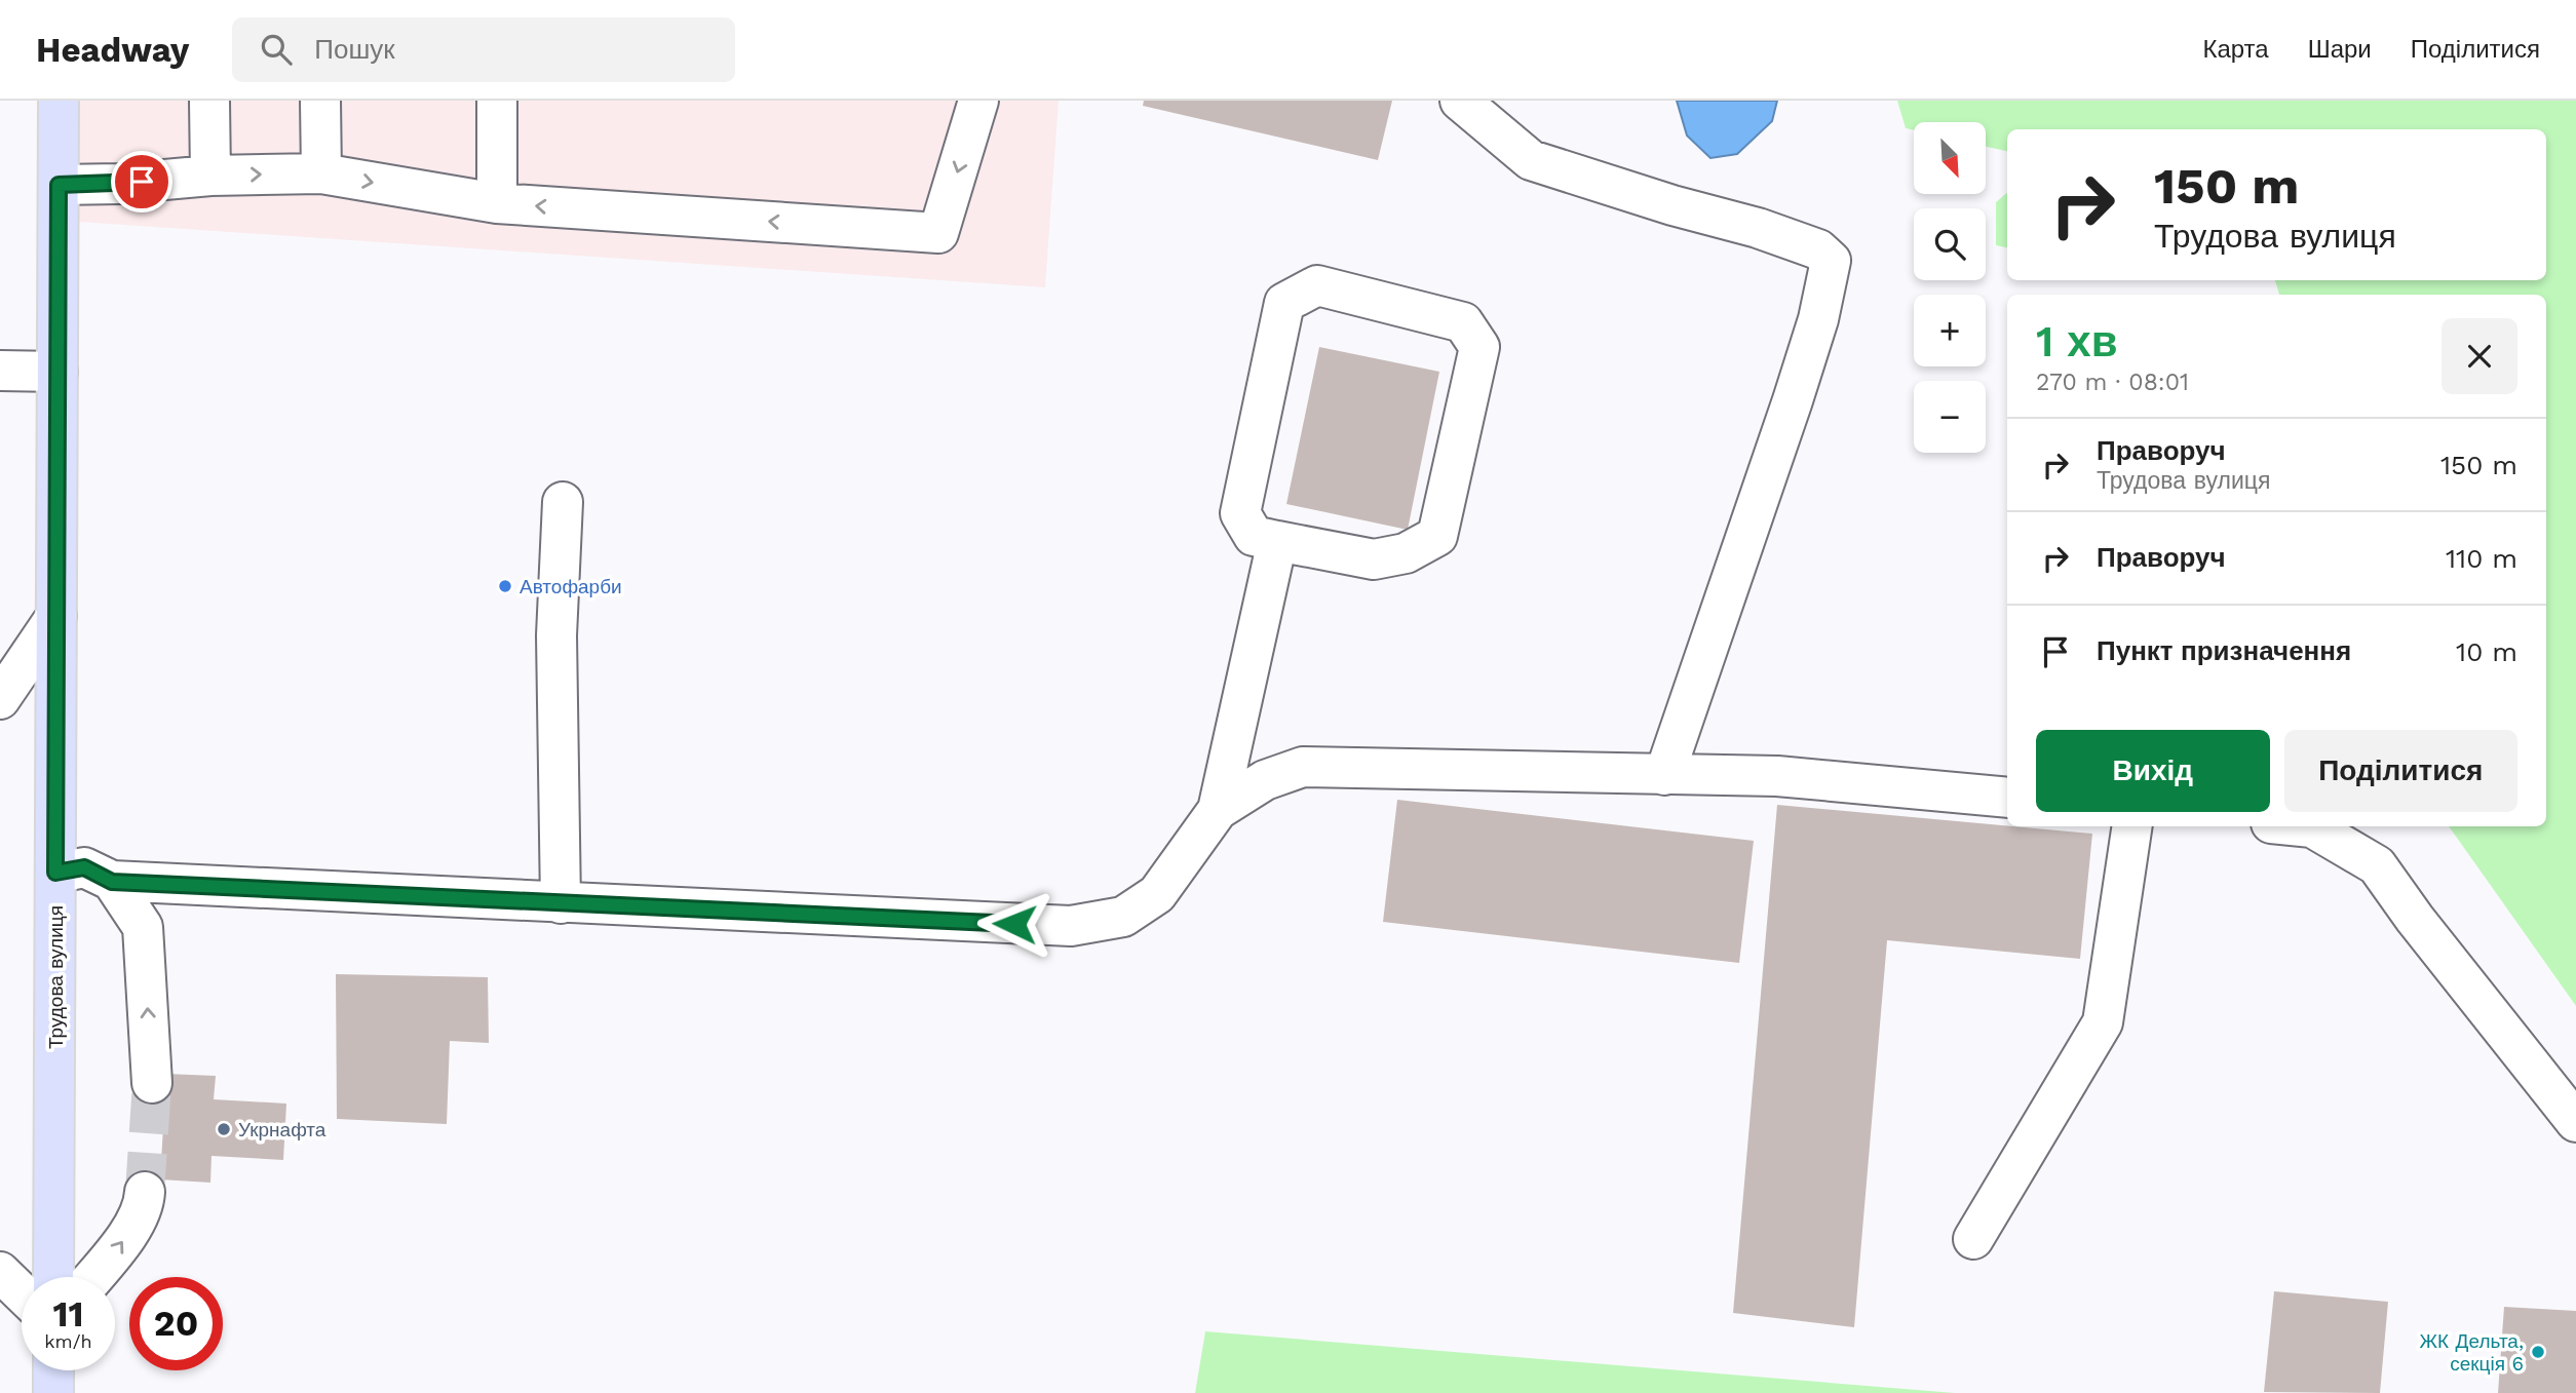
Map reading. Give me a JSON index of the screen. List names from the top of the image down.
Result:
{
  "streets": {
    "main road": ["Трудова вулиця"]
  },
  "places": ["Автофарби", "Укрнафта", "ЖК Дельта, секція 6"],
  "north": "bottom right",
  "page": {
    "header": "Headway",
    "search": "Пошук",
    "nav": ["Карта", "Шари", "Поділитися"],
    "map_buttons": ["+", "−"],
    "turn": ["150 m", "Трудова вулиця"],
    "heading": ["1 хв", "270 m · 08:01"],
    "list": [
      {
        "name": "Праворуч",
        "note": "Трудова вулиця",
        "value": "150 m"
      },
      {
        "name": "Праворуч",
        "value": "110 m"
      },
      {
        "name": "Пункт призначення",
        "value": "10 m"
      }
    ],
    "buttons": ["Вихід", "Поділитися"],
    "speed": "11 km/h",
    "limit": "20"
  }
}
